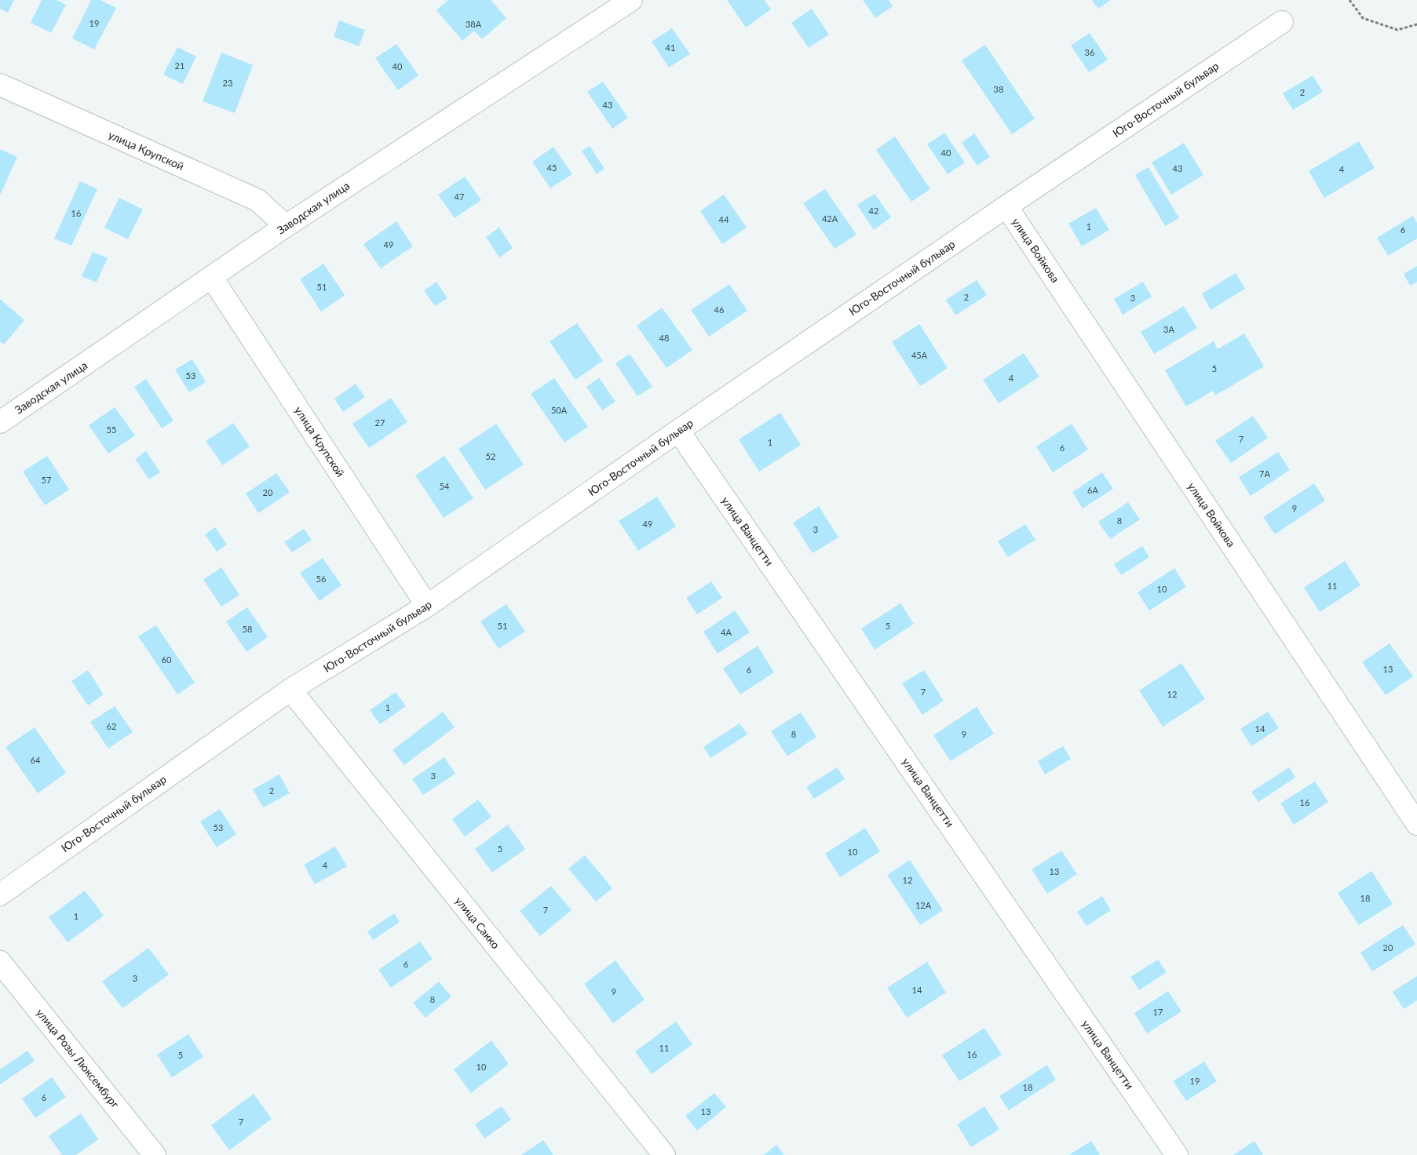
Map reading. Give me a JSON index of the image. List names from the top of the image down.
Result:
{
  "streets": {
    "street": [
      "Юго-Восточный бульвар",
      "улица Крупской",
      "Заводская улица",
      "улица Войкова",
      "улица Ванцетти",
      "улица Сакко",
      "улица Розы Люксембург"
    ]
  },
  "crossings": [
    ["Юго-Восточный бульвар", "улица Крупской"],
    ["Юго-Восточный бульвар", "улица Войкова"],
    ["Юго-Восточный бульвар", "улица Ванцетти"],
    ["Юго-Восточный бульвар", "улица Сакко"],
    ["улица Крупской", "Заводская улица"]
  ],
  "house_numbers": [
    "19",
    "38А",
    "41",
    "36",
    "21",
    "40",
    "23",
    "38",
    "2",
    "43",
    "40",
    "45",
    "43",
    "4",
    "47",
    "42",
    "16",
    "42А",
    "44",
    "1",
    "6",
    "49",
    "51",
    "2",
    "3",
    "46",
    "3А",
    "48",
    "45А",
    "5",
    "53",
    "4",
    "50А",
    "27",
    "55",
    "7",
    "1",
    "6",
    "52",
    "7А",
    "57",
    "54",
    "6А",
    "20",
    "9",
    "8",
    "49",
    "3",
    "56",
    "11",
    "10",
    "51",
    "5",
    "58",
    "4А",
    "60",
    "13",
    "6",
    "7",
    "12",
    "1",
    "62",
    "14",
    "8",
    "9",
    "64",
    "3",
    "2",
    "16",
    "53",
    "5",
    "10",
    "4",
    "13",
    "12",
    "18",
    "12А",
    "7",
    "1",
    "20",
    "6",
    "3",
    "14",
    "9",
    "8",
    "17",
    "11",
    "16",
    "5",
    "10",
    "19",
    "18",
    "6",
    "13",
    "7"
  ]
}
